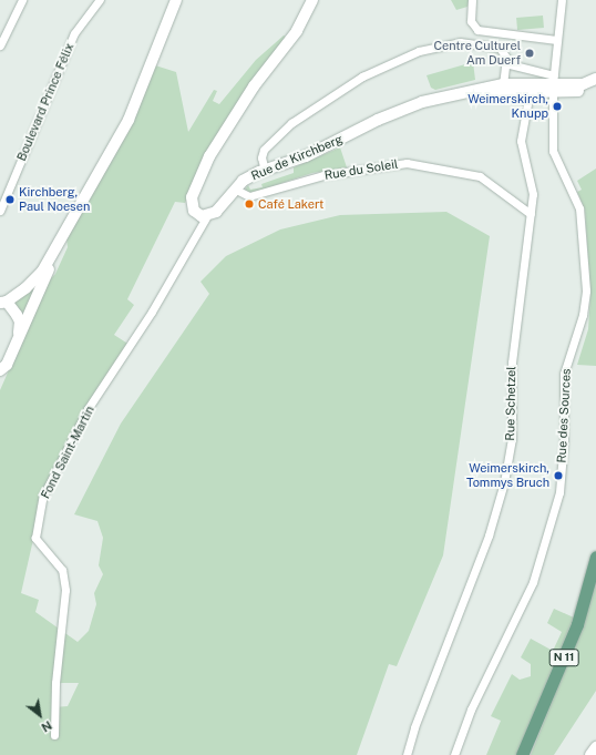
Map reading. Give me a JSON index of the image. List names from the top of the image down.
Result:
{
  "streets": {
    "main road": ["Rue de Kirchberg", "N 11"],
    "street": [
      "Boulevard Prince Félix",
      "Rue du Soleil",
      "Rue Schetzel",
      "Rue des Sources",
      "Fond Saint-Martin"
    ]
  },
  "crossings": [
    ["Rue de Kirchberg", "Rue du Soleil"],
    ["Rue de Kirchberg", "Rue Schetzel"],
    ["Rue de Kirchberg", "Rue des Sources"],
    ["Rue de Kirchberg", "Fond Saint-Martin"],
    ["Rue du Soleil", "Rue Schetzel"]
  ],
  "places": [
    "Centre Culturel Am Duerf",
    "Weimerskirch, Knupp",
    "Kirchberg, Paul Noesen",
    "Café Lakert",
    "Weimerskirch, Tommys Bruch"
  ],
  "north": "bottom right"
}
